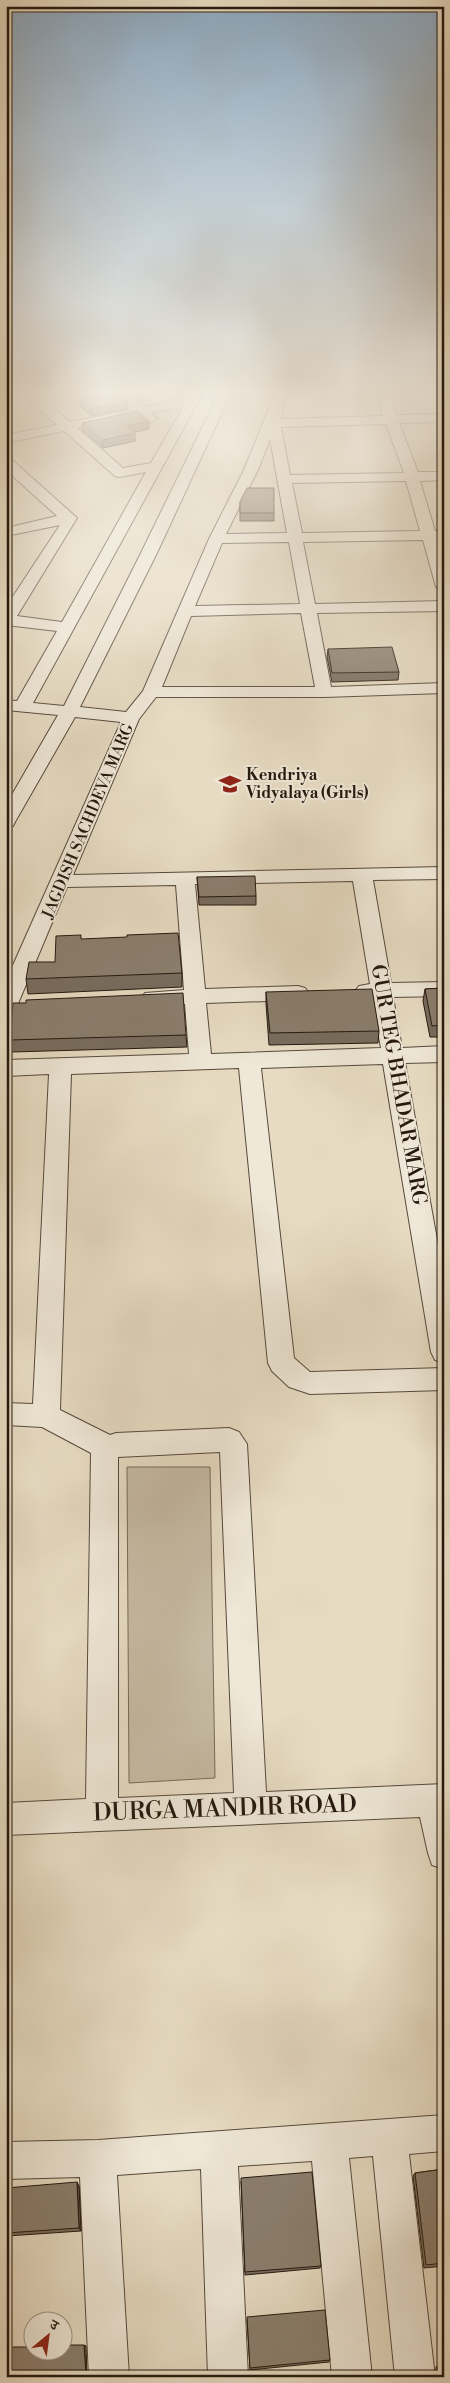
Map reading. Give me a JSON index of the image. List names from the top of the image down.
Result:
{
  "streets": {
    "street": ["JAGDISH SACHDEVA MARG", "GUR TEG BHADAR MARG", "DURGA MANDIR ROAD"]
  },
  "places": {
    "school or university": ["Kendriya Vidyalaya (Girls)"]
  },
  "north": "top right"
}
